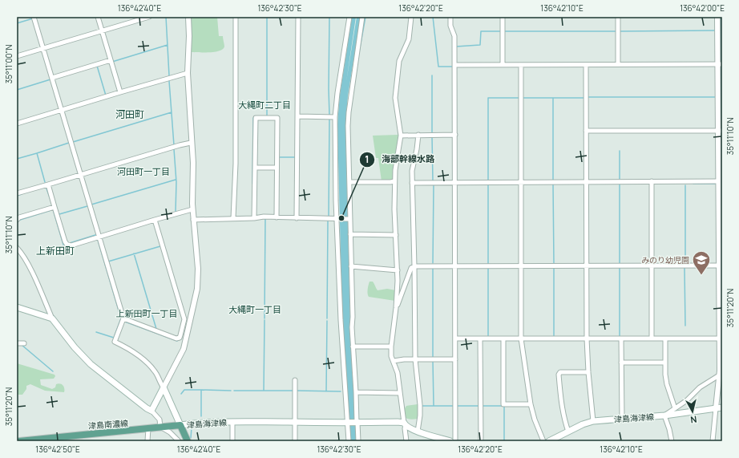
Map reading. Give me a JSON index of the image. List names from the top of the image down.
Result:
{
  "streets": {
    "main road": ["津島海津線", "津島南濃線"]
  },
  "crossings": [
    ["津島海津線", "津島南濃線"]
  ],
  "districts": [
    "大縄町二丁目",
    "河田町",
    "河田町一丁目",
    "上新田町",
    "大縄町一丁目",
    "上新田町一丁目"
  ],
  "places": {
    "other": ["海部幹線水路"],
    "school or university": ["みのり幼児園"]
  },
  "north": "bottom",
  "coordinates": [
    "136°42'40\"E",
    "136°42'30\"E",
    "136°42'20\"E",
    "136°42'10\"E",
    "136°42'00\"E",
    "35°11'00\"N",
    "35°11'10\"N",
    "35°11'20\"N",
    "136°42'50\"E"
  ]
}
